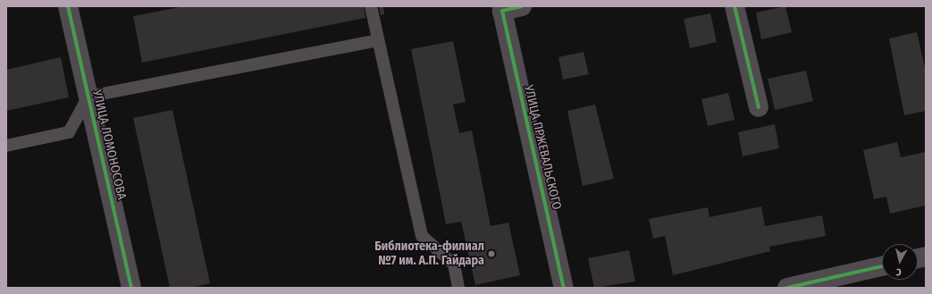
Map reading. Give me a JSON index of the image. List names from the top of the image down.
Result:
{
  "streets": {
    "street": ["УЛИЦА ЛОМОНОСОВА", "УЛИЦА ПРЖЕВАЛЬСКОГО"]
  },
  "places": ["Библиотека-филиал №7 им. А.П. Гайдара"],
  "north": "bottom"
}
